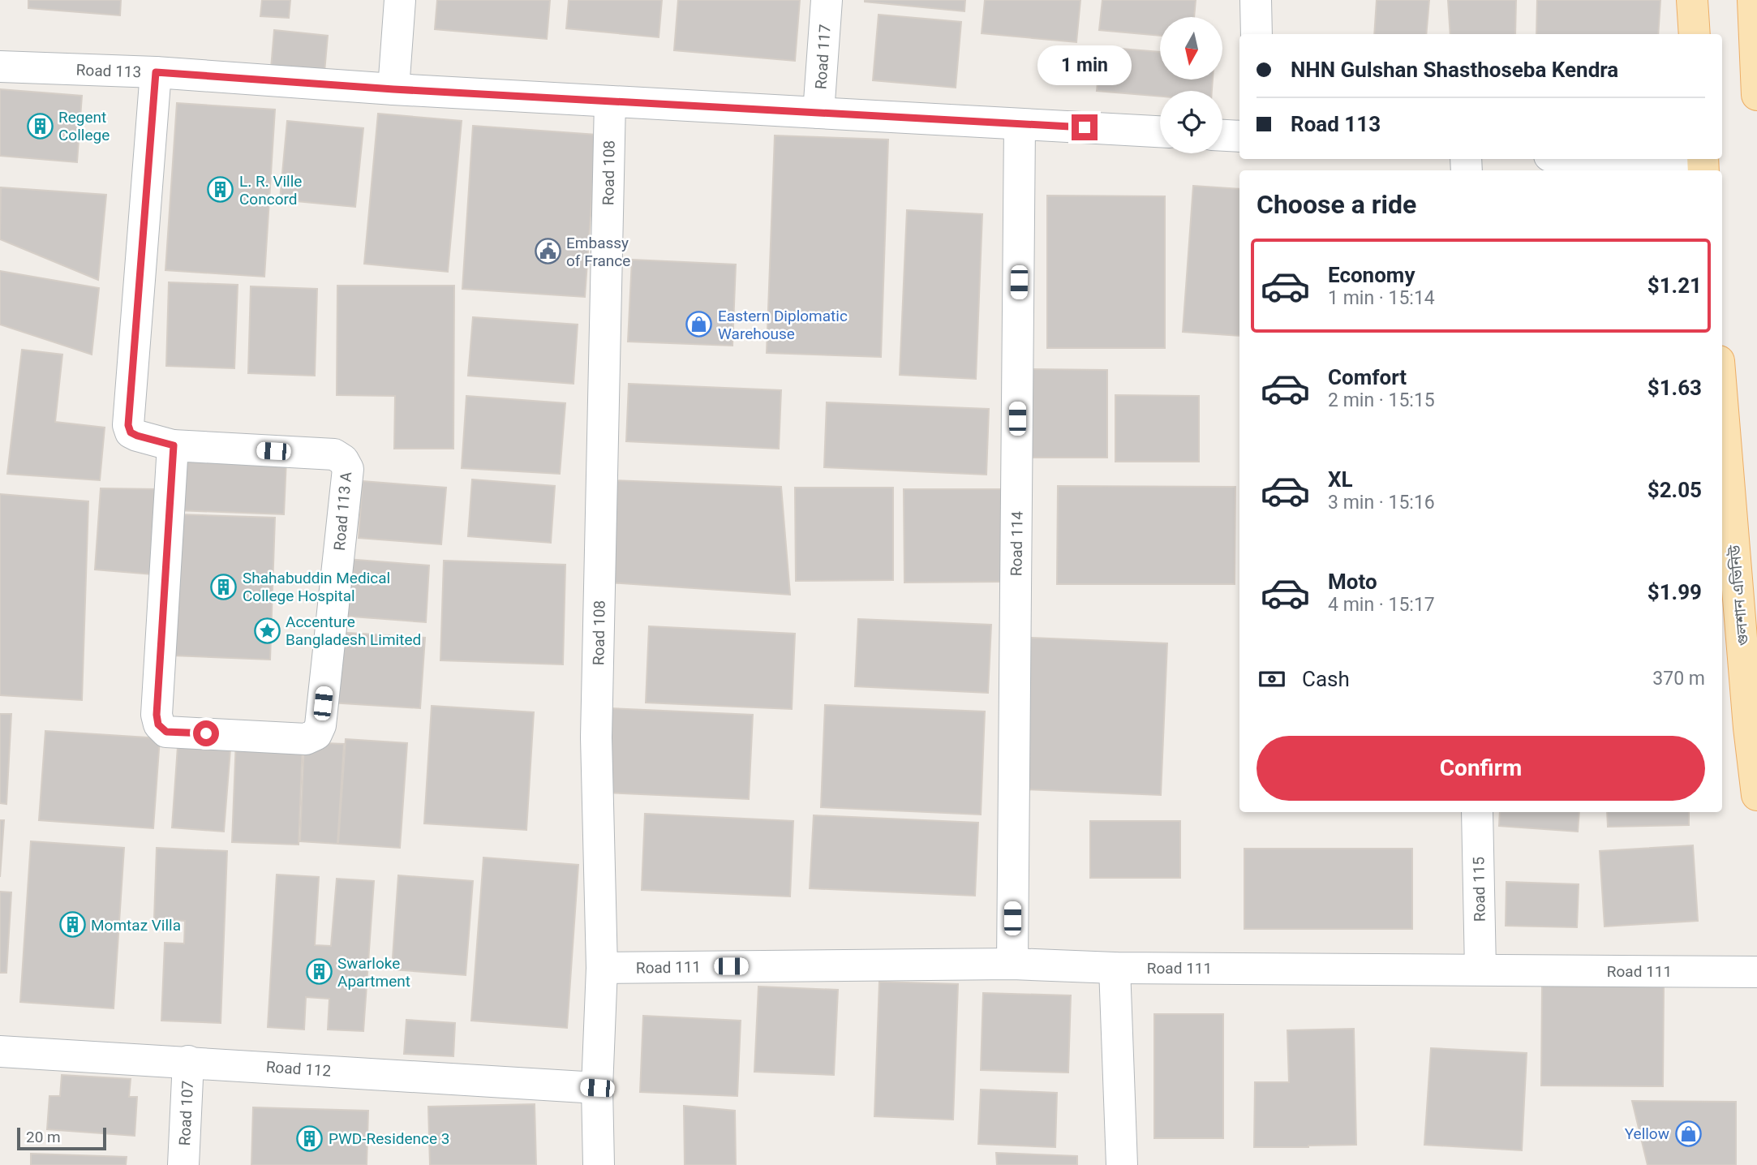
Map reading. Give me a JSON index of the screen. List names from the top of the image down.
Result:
{
  "streets": {
    "main road": ["গুলশান এভিনিউ"],
    "street": [
      "Road 117",
      "Road 113",
      "Road 108",
      "Road 113 A",
      "Road 114",
      "Road 115",
      "Road 111",
      "Road 112",
      "Road 107"
    ]
  },
  "crossings": [
    ["Road 117", "Road 113"],
    ["Road 113", "Road 108"],
    ["Road 113", "Road 113 A"],
    ["Road 113", "Road 114"],
    ["Road 108", "Road 111"],
    ["Road 108", "Road 112"],
    ["Road 114", "Road 111"],
    ["Road 115", "Road 111"],
    ["Road 112", "Road 107"]
  ],
  "places": {
    "building": [
      "Regent College",
      "L. R. Ville Concord",
      "Shahabuddin Medical College Hospital",
      "Momtaz Villa",
      "Swarloke Apartment",
      "PWD-Residence 3"
    ],
    "public building": ["Embassy of France"],
    "shop": ["Eastern Diplomatic Warehouse", "Yellow"],
    "place": ["Accenture Bangladesh Limited"]
  },
  "scale_bar": "20 m",
  "north": "bottom",
  "page": {
    "banner": ["NHN Gulshan Shasthoseba Kendra", "Road 113"],
    "bubble": "1 min",
    "heading": "Choose a ride",
    "list": [
      {
        "name": "Economy",
        "note": "1 min · 15:14",
        "value": "$1.21"
      },
      {
        "name": "Comfort",
        "note": "2 min · 15:15",
        "value": "$1.63"
      },
      {
        "name": "XL",
        "note": "3 min · 15:16",
        "value": "$2.05"
      },
      {
        "name": "Moto",
        "note": "4 min · 15:17",
        "value": "$1.99"
      }
    ],
    "pay": ["Cash", "370 m"],
    "buttons": "Confirm",
    "scale": "20 m"
  }
}
